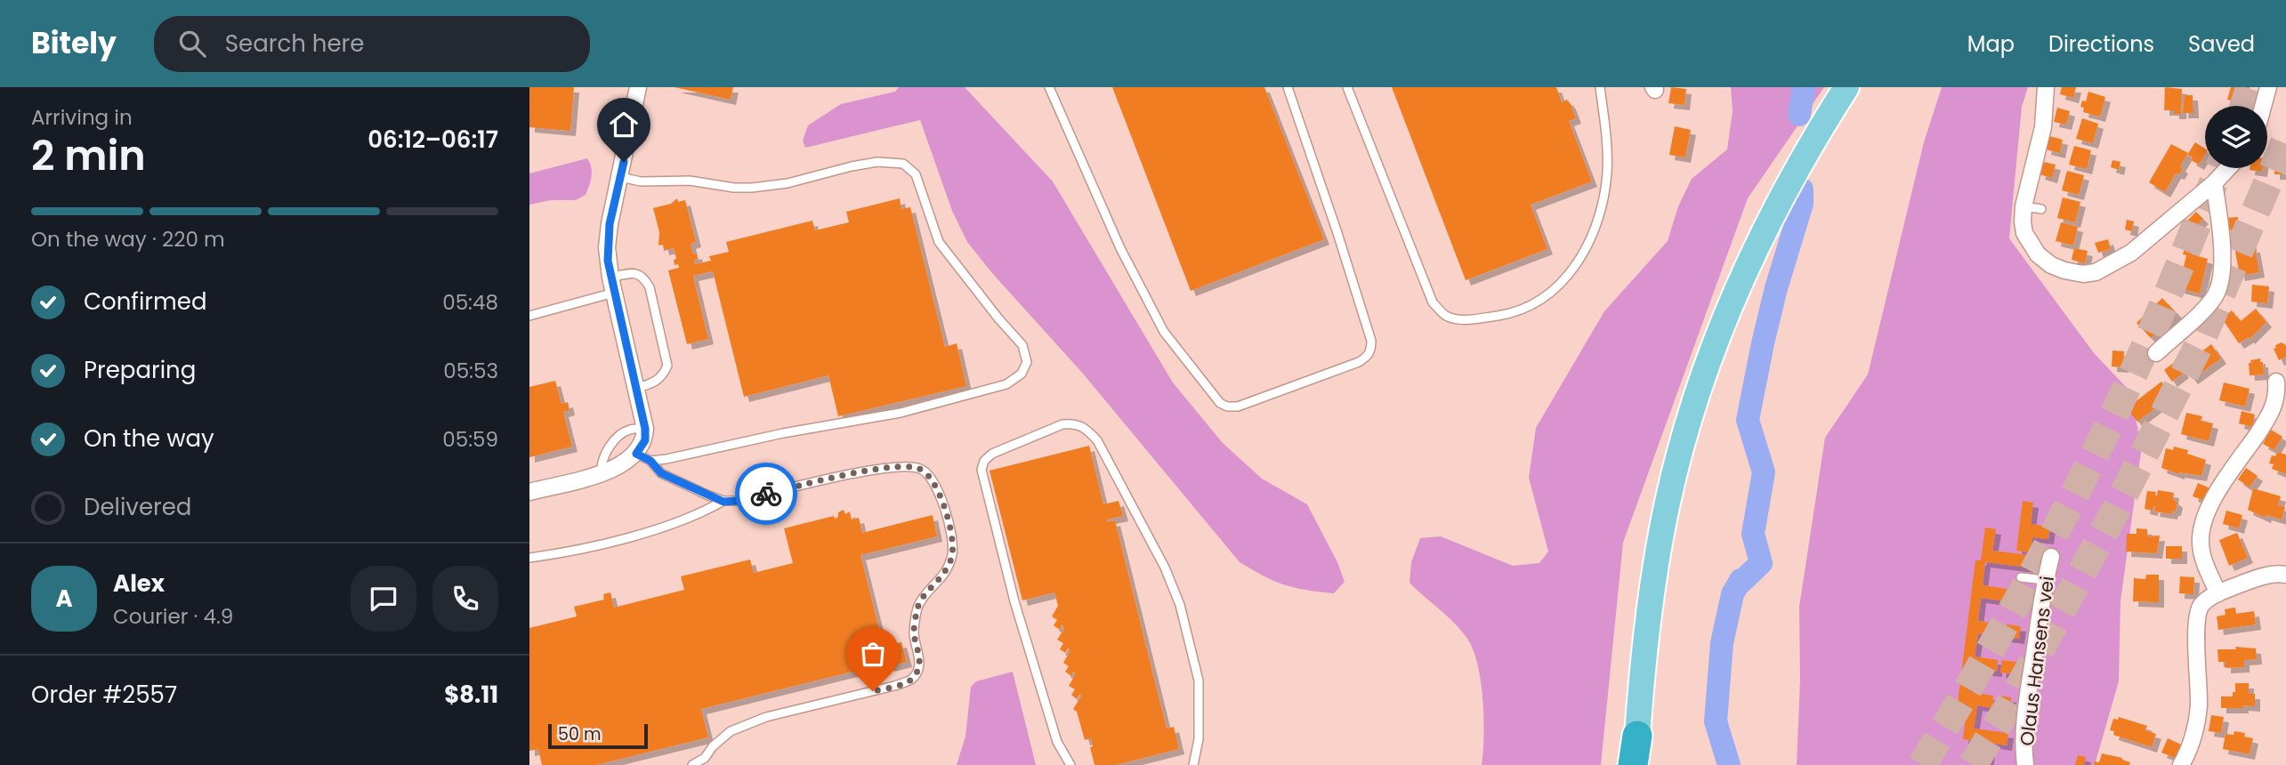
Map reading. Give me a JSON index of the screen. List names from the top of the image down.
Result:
{
  "streets": {
    "street": ["Olaus Hansens vei"]
  },
  "scale_bar": "50 m",
  "page": {
    "header": "Bitely",
    "search": "Search here",
    "nav": ["Map", "Directions", "Saved"],
    "heading": ["2 min", "Arriving in", "06:12–06:17"],
    "panel": [
      "Alex",
      "Courier · 4.9",
      "Order #2557",
      "$8.11"
    ],
    "bar": "On the way · 220 m",
    "list": [
      ["Confirmed", "05:48"],
      ["Preparing", "05:53"],
      ["On the way", "05:59"],
      "Delivered"
    ],
    "round": "A",
    "scale": "50 m"
  }
}
